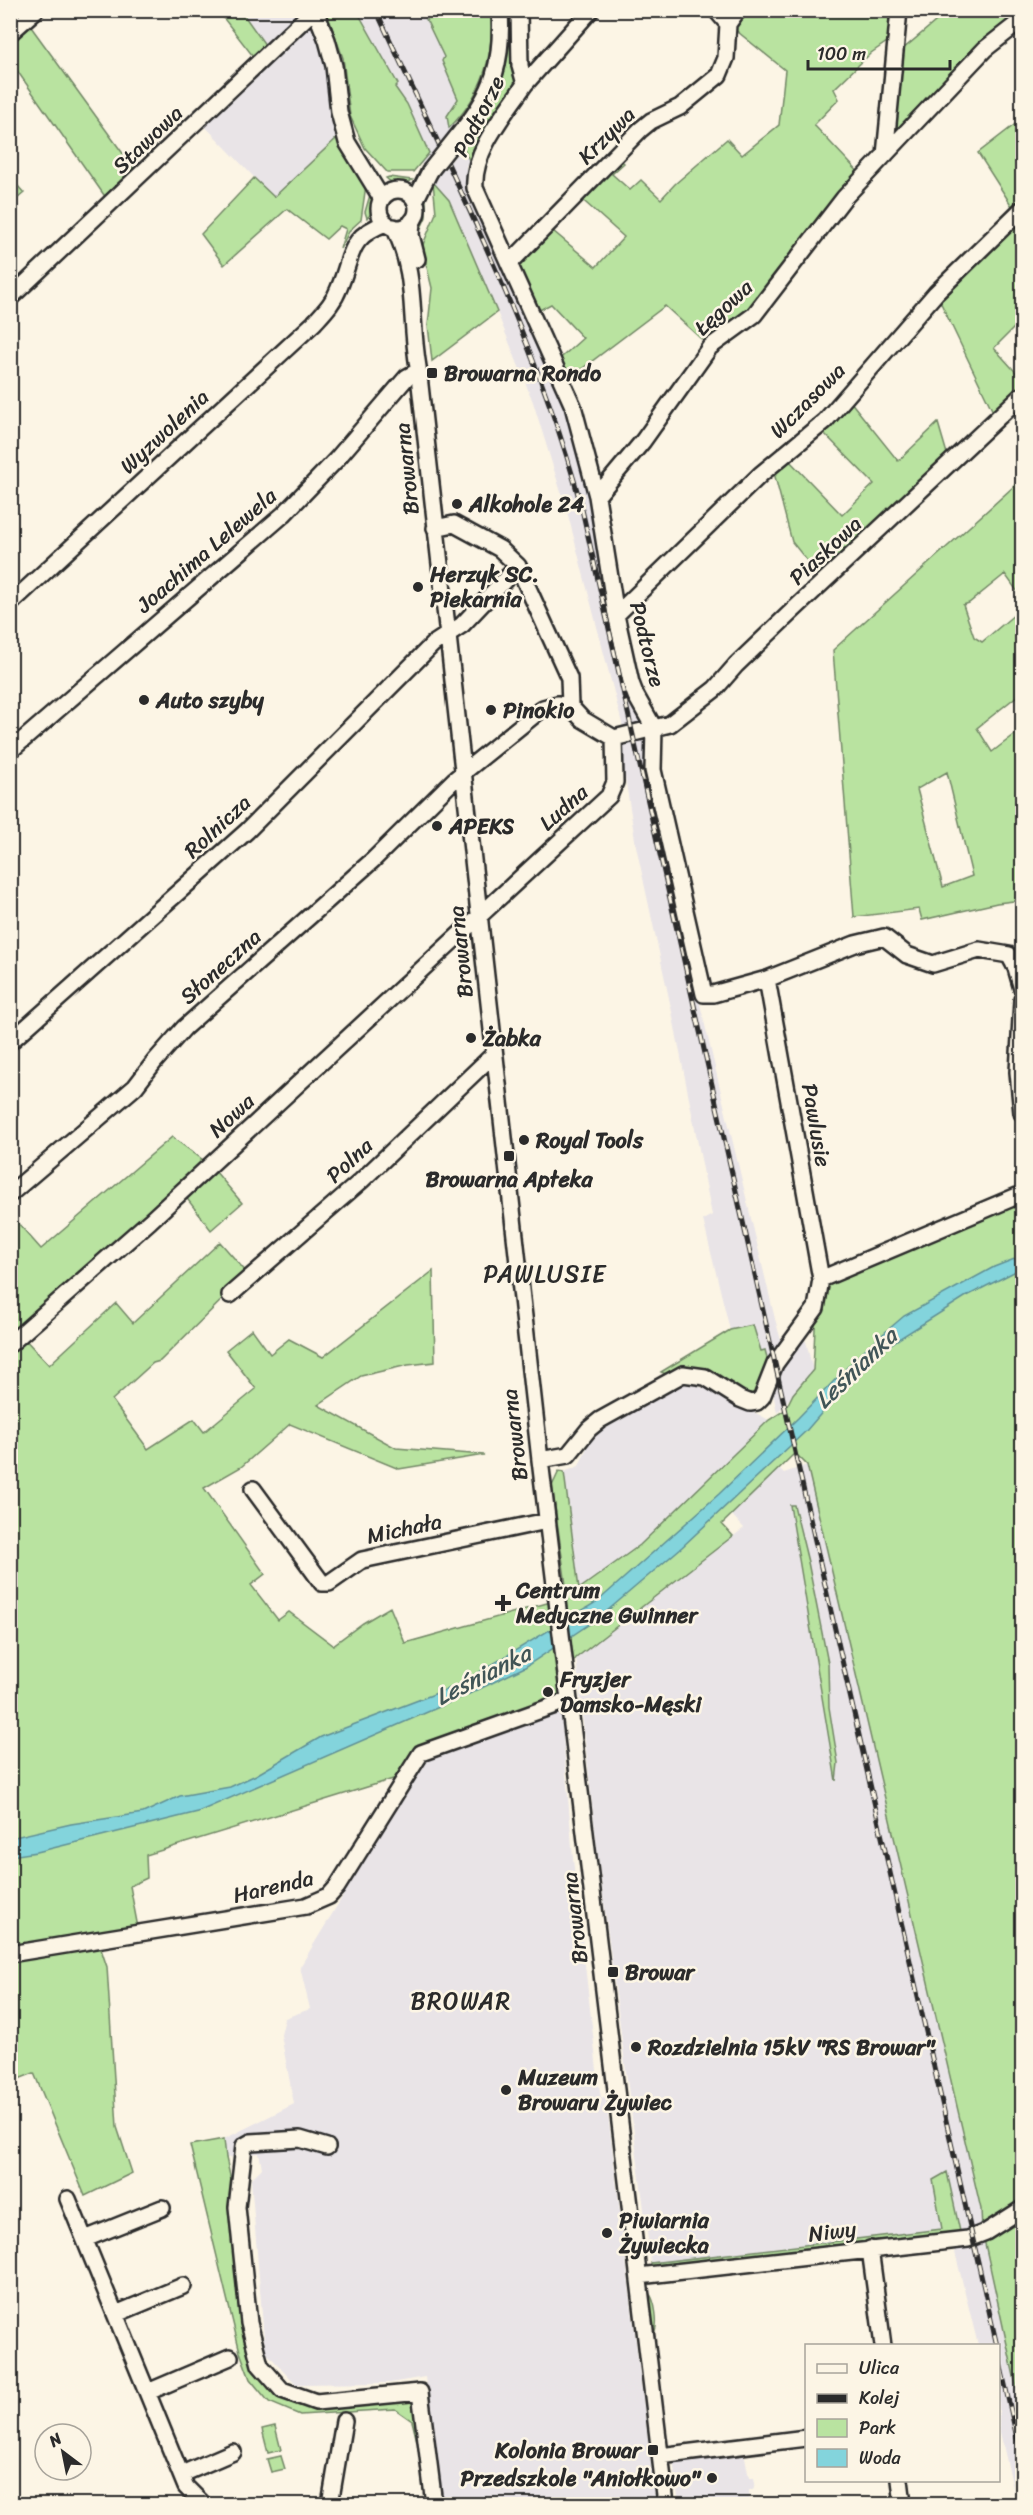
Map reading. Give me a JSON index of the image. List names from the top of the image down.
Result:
{
  "streets": {
    "street": [
      "Podtorze",
      "Krzywa",
      "Stawowa",
      "Łęgowa",
      "Wczasowa",
      "Wyzwolenia",
      "Browarna",
      "Joachima Lelewela",
      "Piaskowa",
      "Ludna",
      "Rolnicza",
      "Słoneczna",
      "Nowa",
      "Pawlusie",
      "Polna",
      "Michała",
      "Harenda",
      "Niwy"
    ]
  },
  "crossings": [
    ["Podtorze", "Krzywa"],
    ["Podtorze", "Łęgowa"],
    ["Podtorze", "Wczasowa"],
    ["Podtorze", "Piaskowa"],
    ["Wyzwolenia", "Browarna"],
    ["Browarna", "Joachima Lelewela"],
    ["Browarna", "Ludna"],
    ["Browarna", "Rolnicza"],
    ["Browarna", "Słoneczna"],
    ["Browarna", "Nowa"],
    ["Browarna", "Polna"],
    ["Browarna", "Michała"],
    ["Browarna", "Harenda"],
    ["Browarna", "Niwy"],
    ["Ludna", "Nowa"]
  ],
  "districts": ["PAWLUSIE", "BROWAR"],
  "water": ["Leśnianka"],
  "places": {
    "transit": [
      "Browarna Rondo",
      "Browarna Apteka",
      "Browar",
      "Kolonia Browar"
    ],
    "other": [
      "Alkohole 24",
      "Herzyk SC. Piekarnia",
      "Auto szyby",
      "Pinokio",
      "APEKS",
      "Żabka",
      "Royal Tools",
      "Fryzjer Damsko-Męski",
      "Rozdzielnia 15kV \"RS Browar\"",
      "Muzeum Browaru Żywiec",
      "Piwiarnia Żywiecka",
      "Przedszkole \"Aniołkowo\""
    ],
    "health": ["Centrum Medyczne Gwinner"]
  },
  "legend": [
    "Ulica",
    "Kolej",
    "Park",
    "Woda"
  ],
  "scale_bar": "100 m",
  "north": "top left"
}
